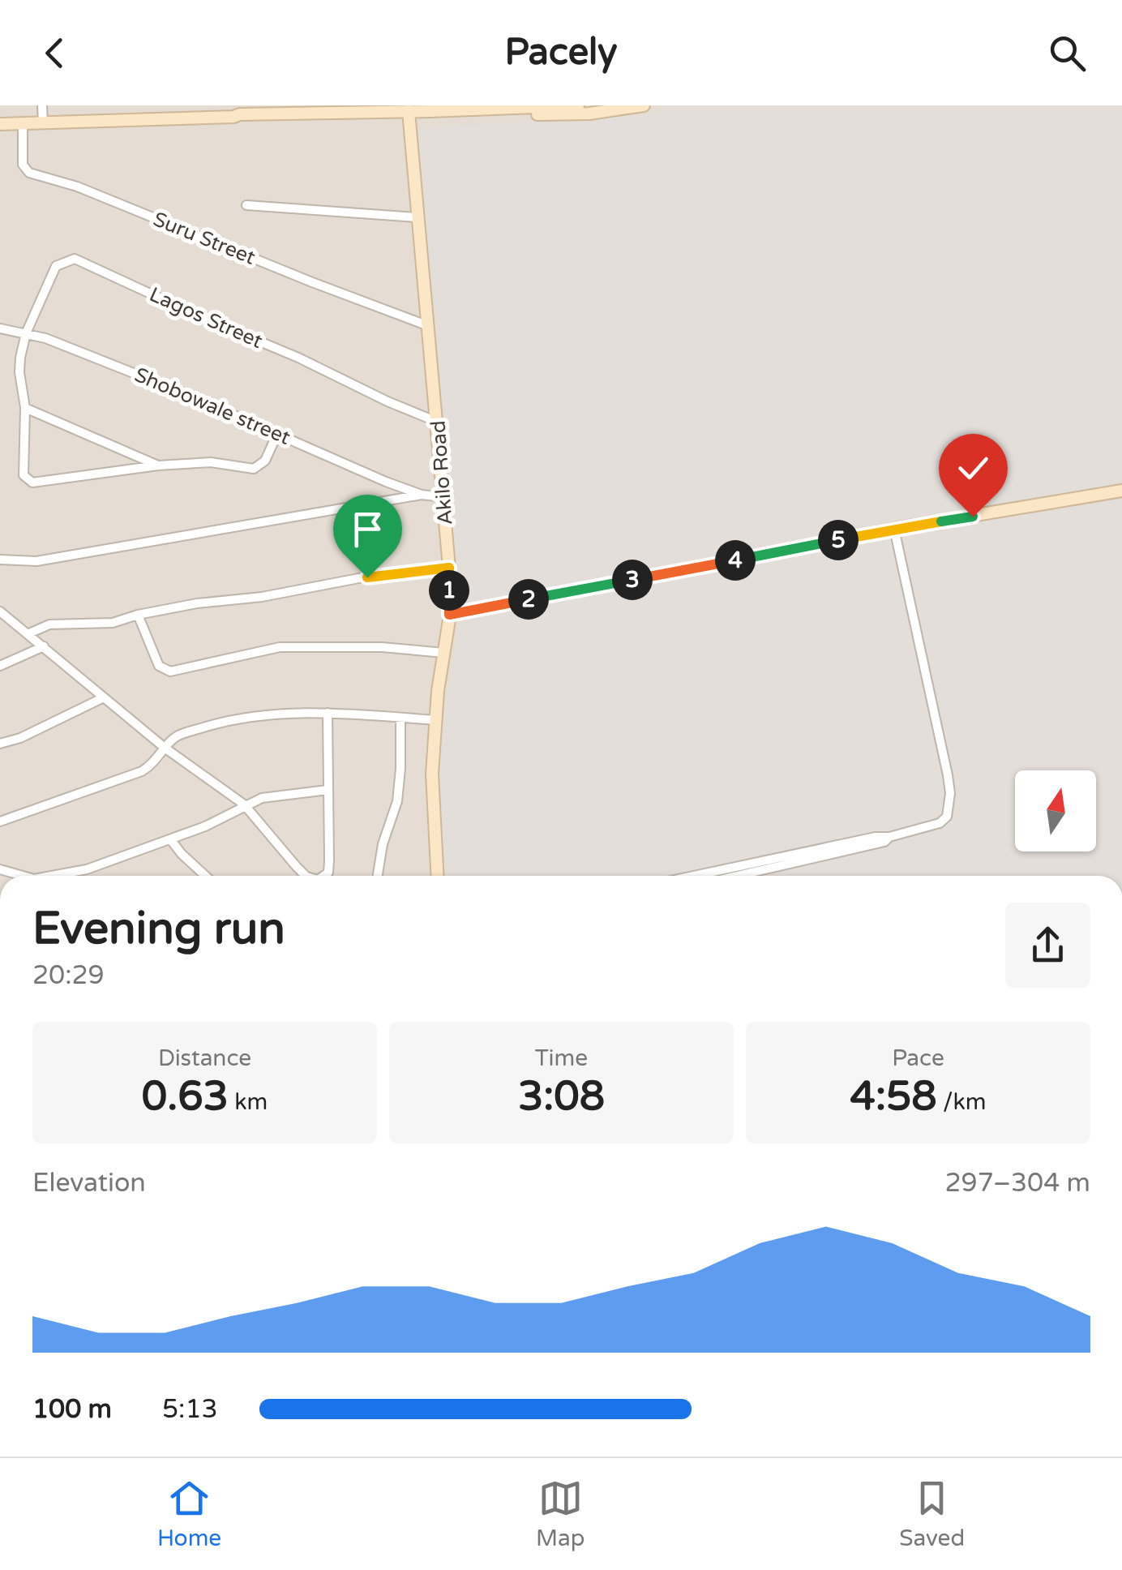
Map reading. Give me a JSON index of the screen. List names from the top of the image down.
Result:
{
  "streets": {
    "street": [
      "Suru Street",
      "Lagos Street",
      "Shobowale street",
      "Akilo Road"
    ]
  },
  "crossings": [
    ["Suru Street", "Akilo Road"],
    ["Lagos Street", "Shobowale street"],
    ["Lagos Street", "Akilo Road"]
  ],
  "north": "top",
  "page": {
    "header": "Pacely",
    "pins": [
      "5",
      "4",
      "3",
      "1",
      "2"
    ],
    "heading": ["Evening run", "20:29"],
    "stats": [
      ["Distance", "0.63 km"],
      ["Time", "3:08"],
      ["Pace", "4:58 /km"]
    ],
    "chart": ["Elevation", "297–304 m"],
    "list": [
      {
        "name": "100 m",
        "note": "5:13"
      }
    ],
    "tabs": ["Home", "Map", "Saved"]
  }
}
